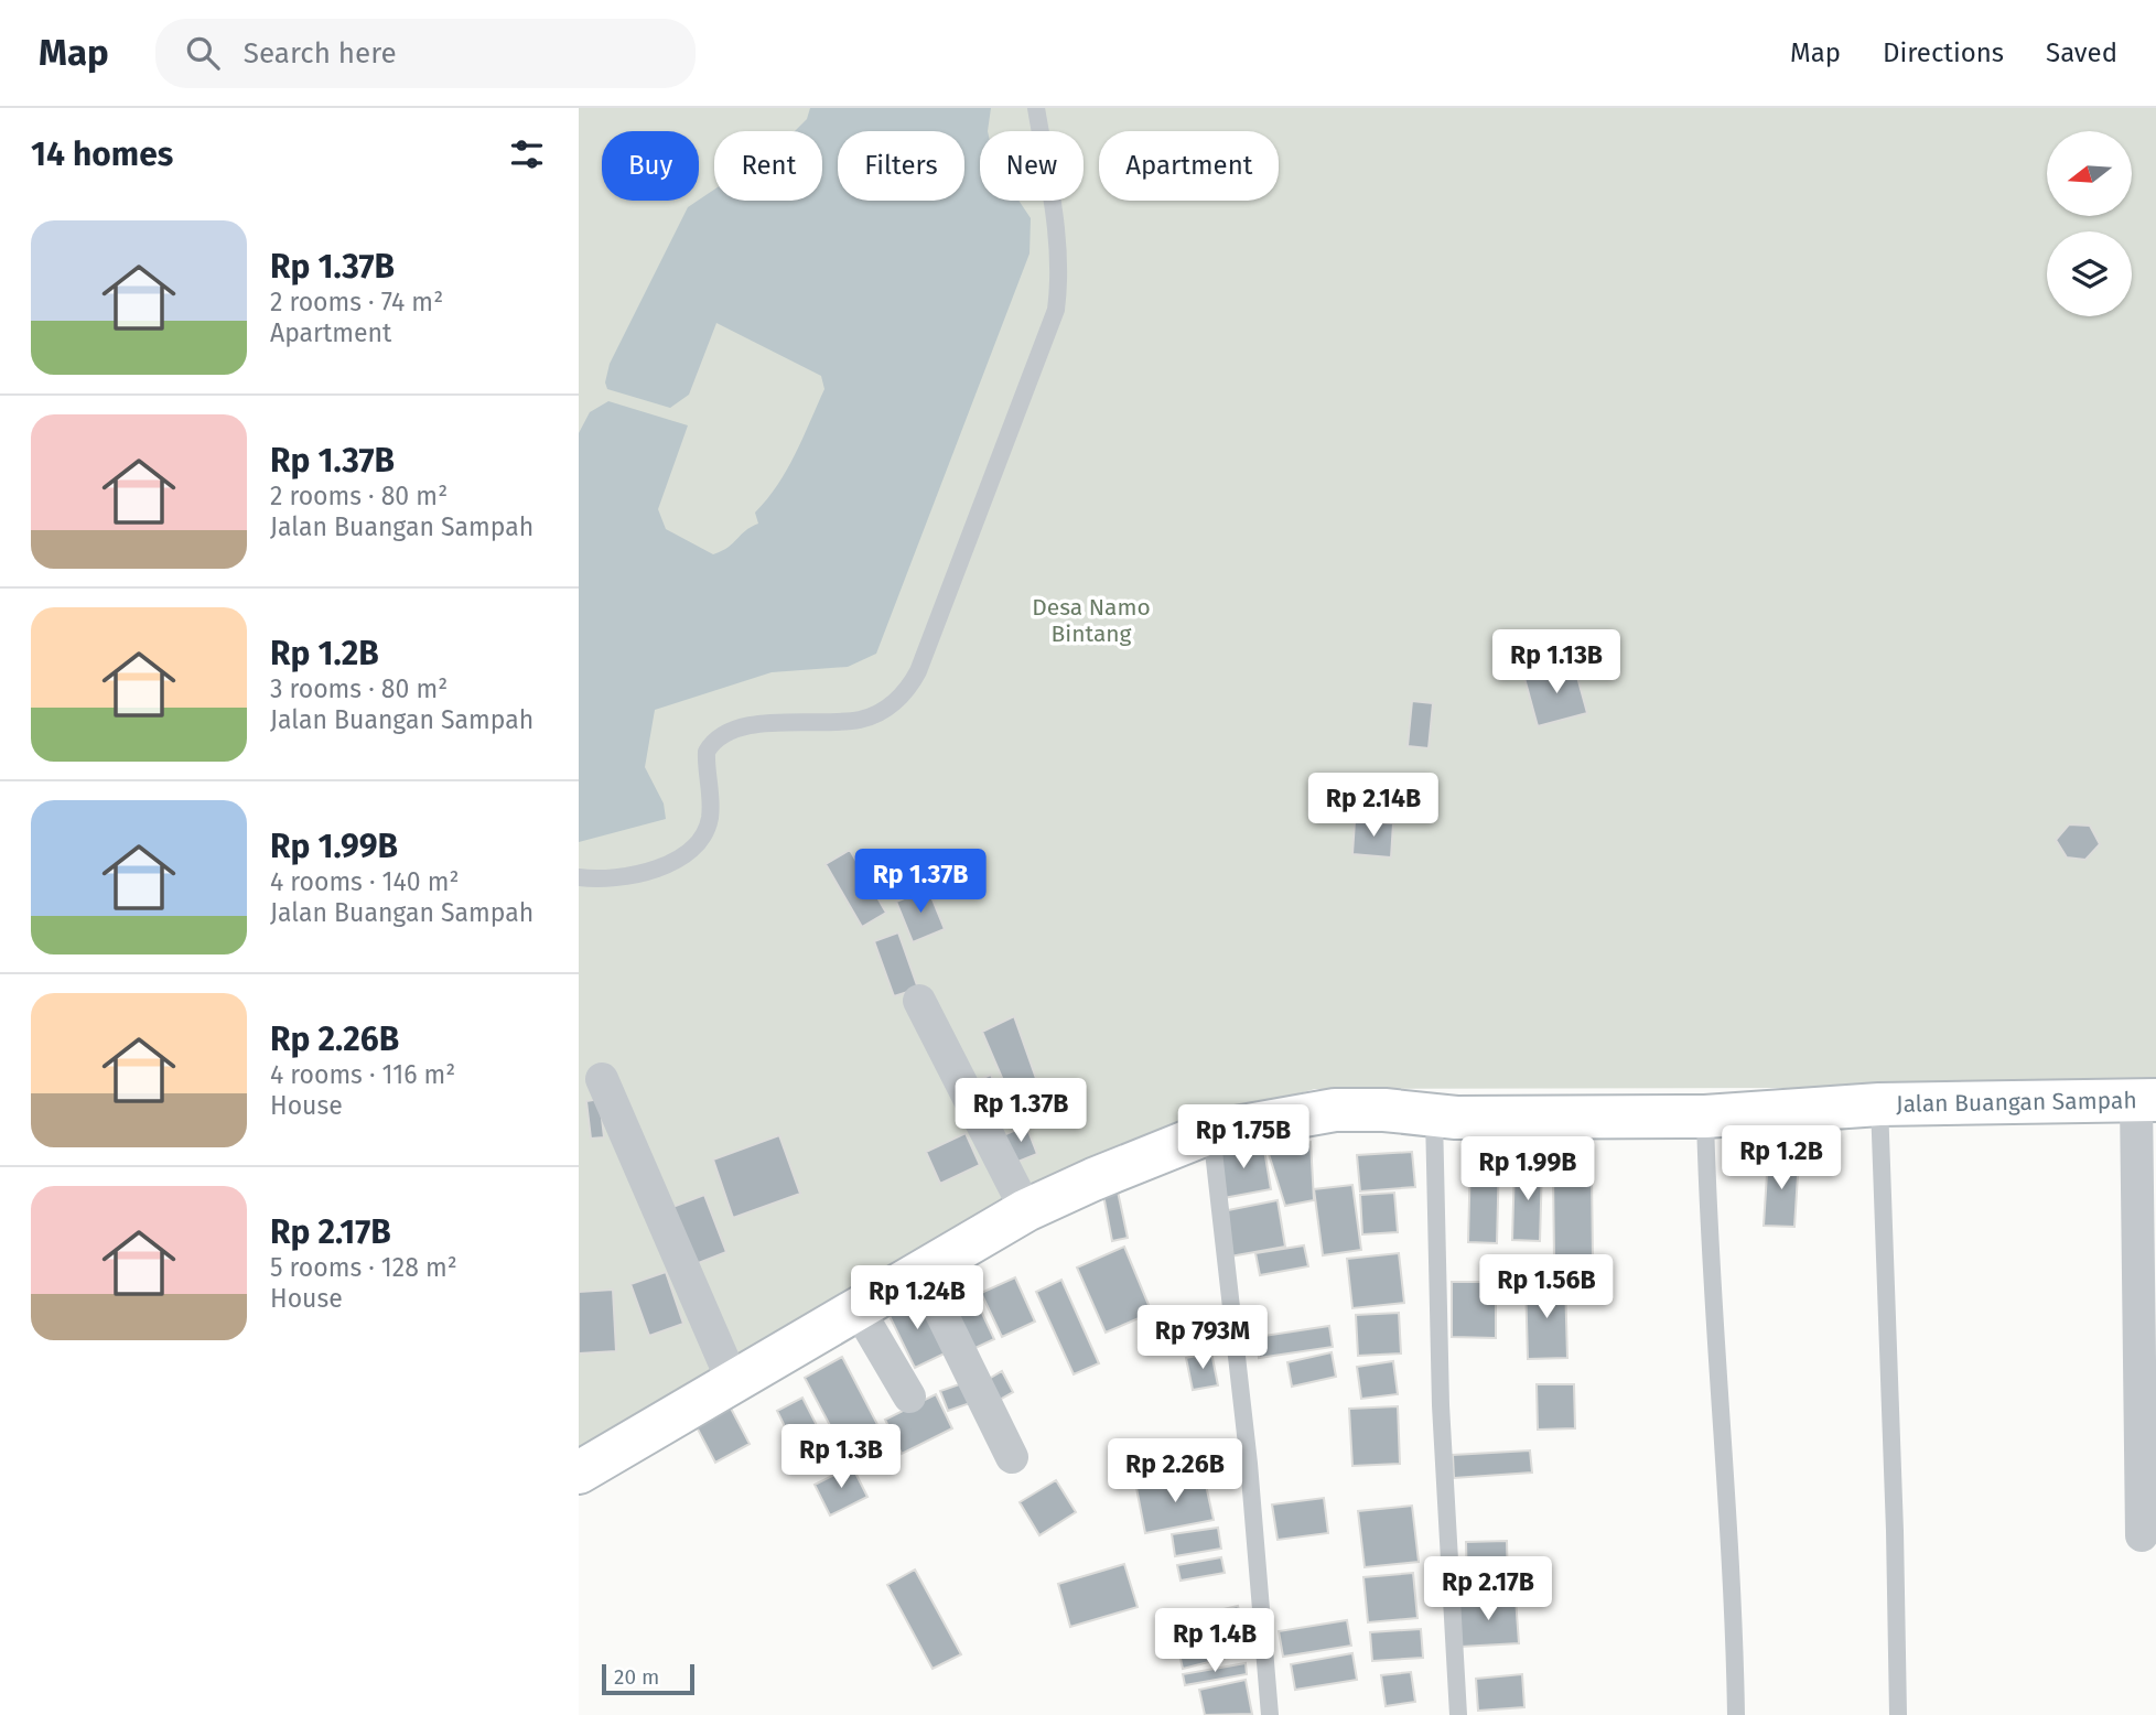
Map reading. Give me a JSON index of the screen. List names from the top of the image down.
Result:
{
  "streets": {
    "street": ["Jalan Buangan Sampah"]
  },
  "parks": ["Desa Namo Bintang"],
  "scale_bar": "20 m",
  "north": "left",
  "page": {
    "header": "Map",
    "search": "Search here",
    "nav": ["Map", "Directions", "Saved"],
    "heading": "14 homes",
    "chip": [
      "Buy",
      "Rent",
      "Filters",
      "New",
      "Apartment"
    ],
    "list": [
      {
        "name": "Rp 1.37B",
        "note": "2 rooms · 74 m² · Apartment"
      },
      {
        "name": "Rp 1.37B",
        "note": "2 rooms · 80 m² · Jalan Buangan Sampah"
      },
      {
        "name": "Rp 1.2B",
        "note": "3 rooms · 80 m² · Jalan Buangan Sampah"
      },
      {
        "name": "Rp 1.99B",
        "note": "4 rooms · 140 m² · Jalan Buangan Sampah"
      },
      {
        "name": "Rp 2.26B",
        "note": "4 rooms · 116 m² · House"
      },
      {
        "name": "Rp 2.17B",
        "note": "5 rooms · 128 m² · House"
      }
    ],
    "price": [
      "Rp 1.13B",
      "Rp 2.14B",
      "Rp 1.37B",
      "Rp 1.37B",
      "Rp 1.75B",
      "Rp 1.2B",
      "Rp 1.99B",
      "Rp 1.56B",
      "Rp 1.24B",
      "Rp 793M",
      "Rp 1.3B",
      "Rp 2.26B",
      "Rp 2.17B",
      "Rp 1.4B"
    ],
    "scale": "20 m"
  }
}
